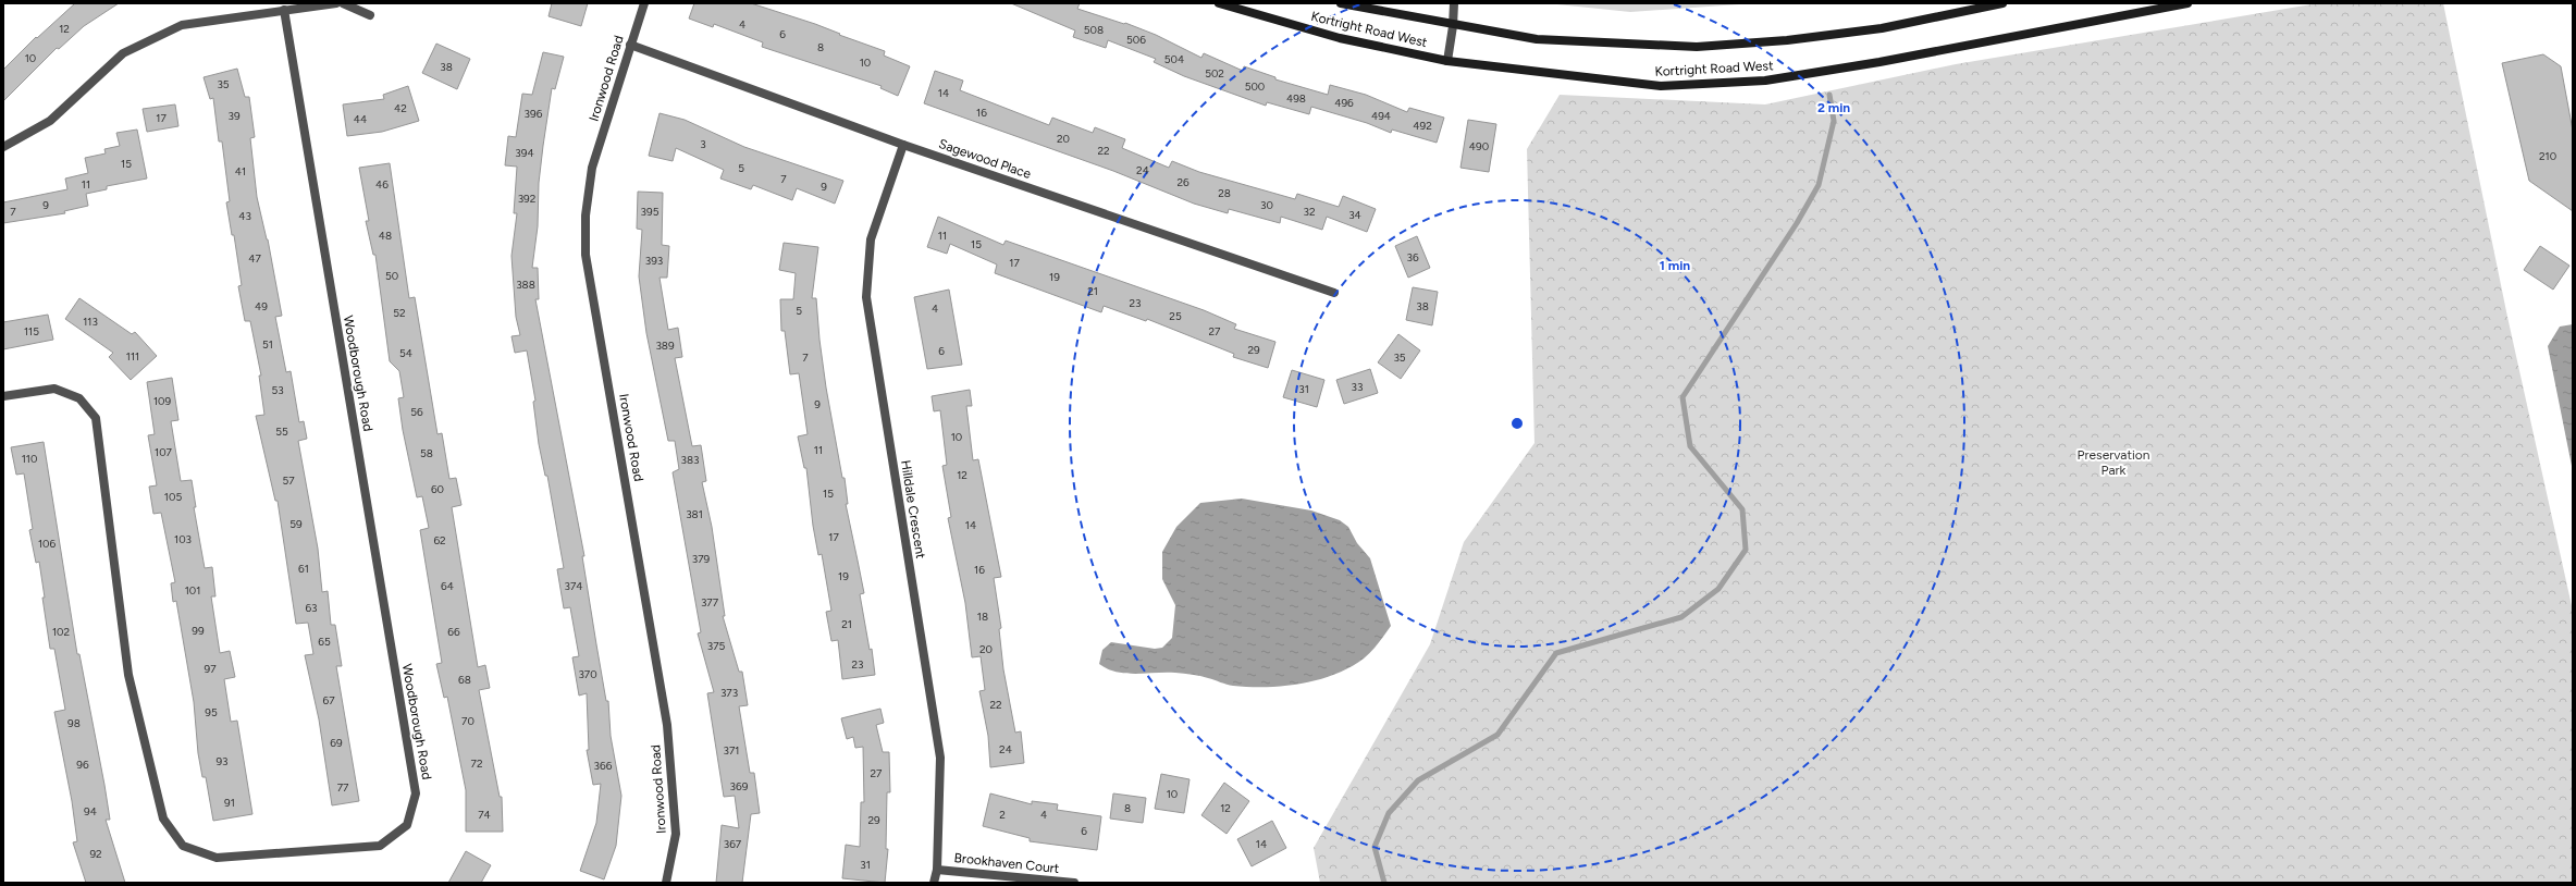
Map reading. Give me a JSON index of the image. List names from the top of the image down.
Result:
{
  "streets": {
    "street": [
      "Kortright Road West",
      "Ironwood Road",
      "Sagewood Place",
      "Woodborough Road",
      "Hilldale Crescent",
      "Brookhaven Court"
    ]
  },
  "crossings": [
    ["Ironwood Road", "Sagewood Place"],
    ["Sagewood Place", "Hilldale Crescent"],
    ["Hilldale Crescent", "Brookhaven Court"]
  ],
  "parks": ["Preservation Park"],
  "house_numbers": [
    "4",
    "12",
    "508",
    "6",
    "506",
    "8",
    "10",
    "504",
    "10",
    "38",
    "502",
    "35",
    "500",
    "14",
    "498",
    "496",
    "42",
    "16",
    "396",
    "39",
    "494",
    "17",
    "44",
    "492",
    "20",
    "3",
    "490",
    "22",
    "394",
    "210",
    "15",
    "5",
    "24",
    "41",
    "7",
    "26",
    "11",
    "46",
    "9",
    "28",
    "392",
    "9",
    "30",
    "7",
    "395",
    "32",
    "34",
    "43",
    "48",
    "11",
    "15",
    "36",
    "47",
    "393",
    "17",
    "50",
    "19",
    "388",
    "21",
    "23",
    "49",
    "38",
    "4",
    "5",
    "52",
    "25",
    "113",
    "115",
    "27",
    "51",
    "389",
    "29",
    "6",
    "54",
    "111",
    "7",
    "35",
    "33",
    "31",
    "53",
    "109",
    "9",
    "56",
    "55",
    "10",
    "11",
    "107",
    "58",
    "110",
    "383",
    "12",
    "57",
    "60",
    "15",
    "105",
    "381",
    "59",
    "14",
    "17",
    "103",
    "62",
    "106",
    "379",
    "61",
    "16",
    "19",
    "64",
    "374",
    "101",
    "377",
    "63",
    "18",
    "21",
    "99",
    "102",
    "66",
    "65",
    "375",
    "20",
    "23",
    "97",
    "370",
    "68",
    "373",
    "67",
    "22",
    "95",
    "70",
    "98",
    "69",
    "24",
    "371",
    "93",
    "72",
    "96",
    "366",
    "27",
    "369",
    "77",
    "10",
    "91",
    "8",
    "12",
    "94",
    "74",
    "2",
    "4",
    "29",
    "6",
    "367",
    "14",
    "92",
    "31"
  ],
  "rings": ["2 min", "1 min"]
}
